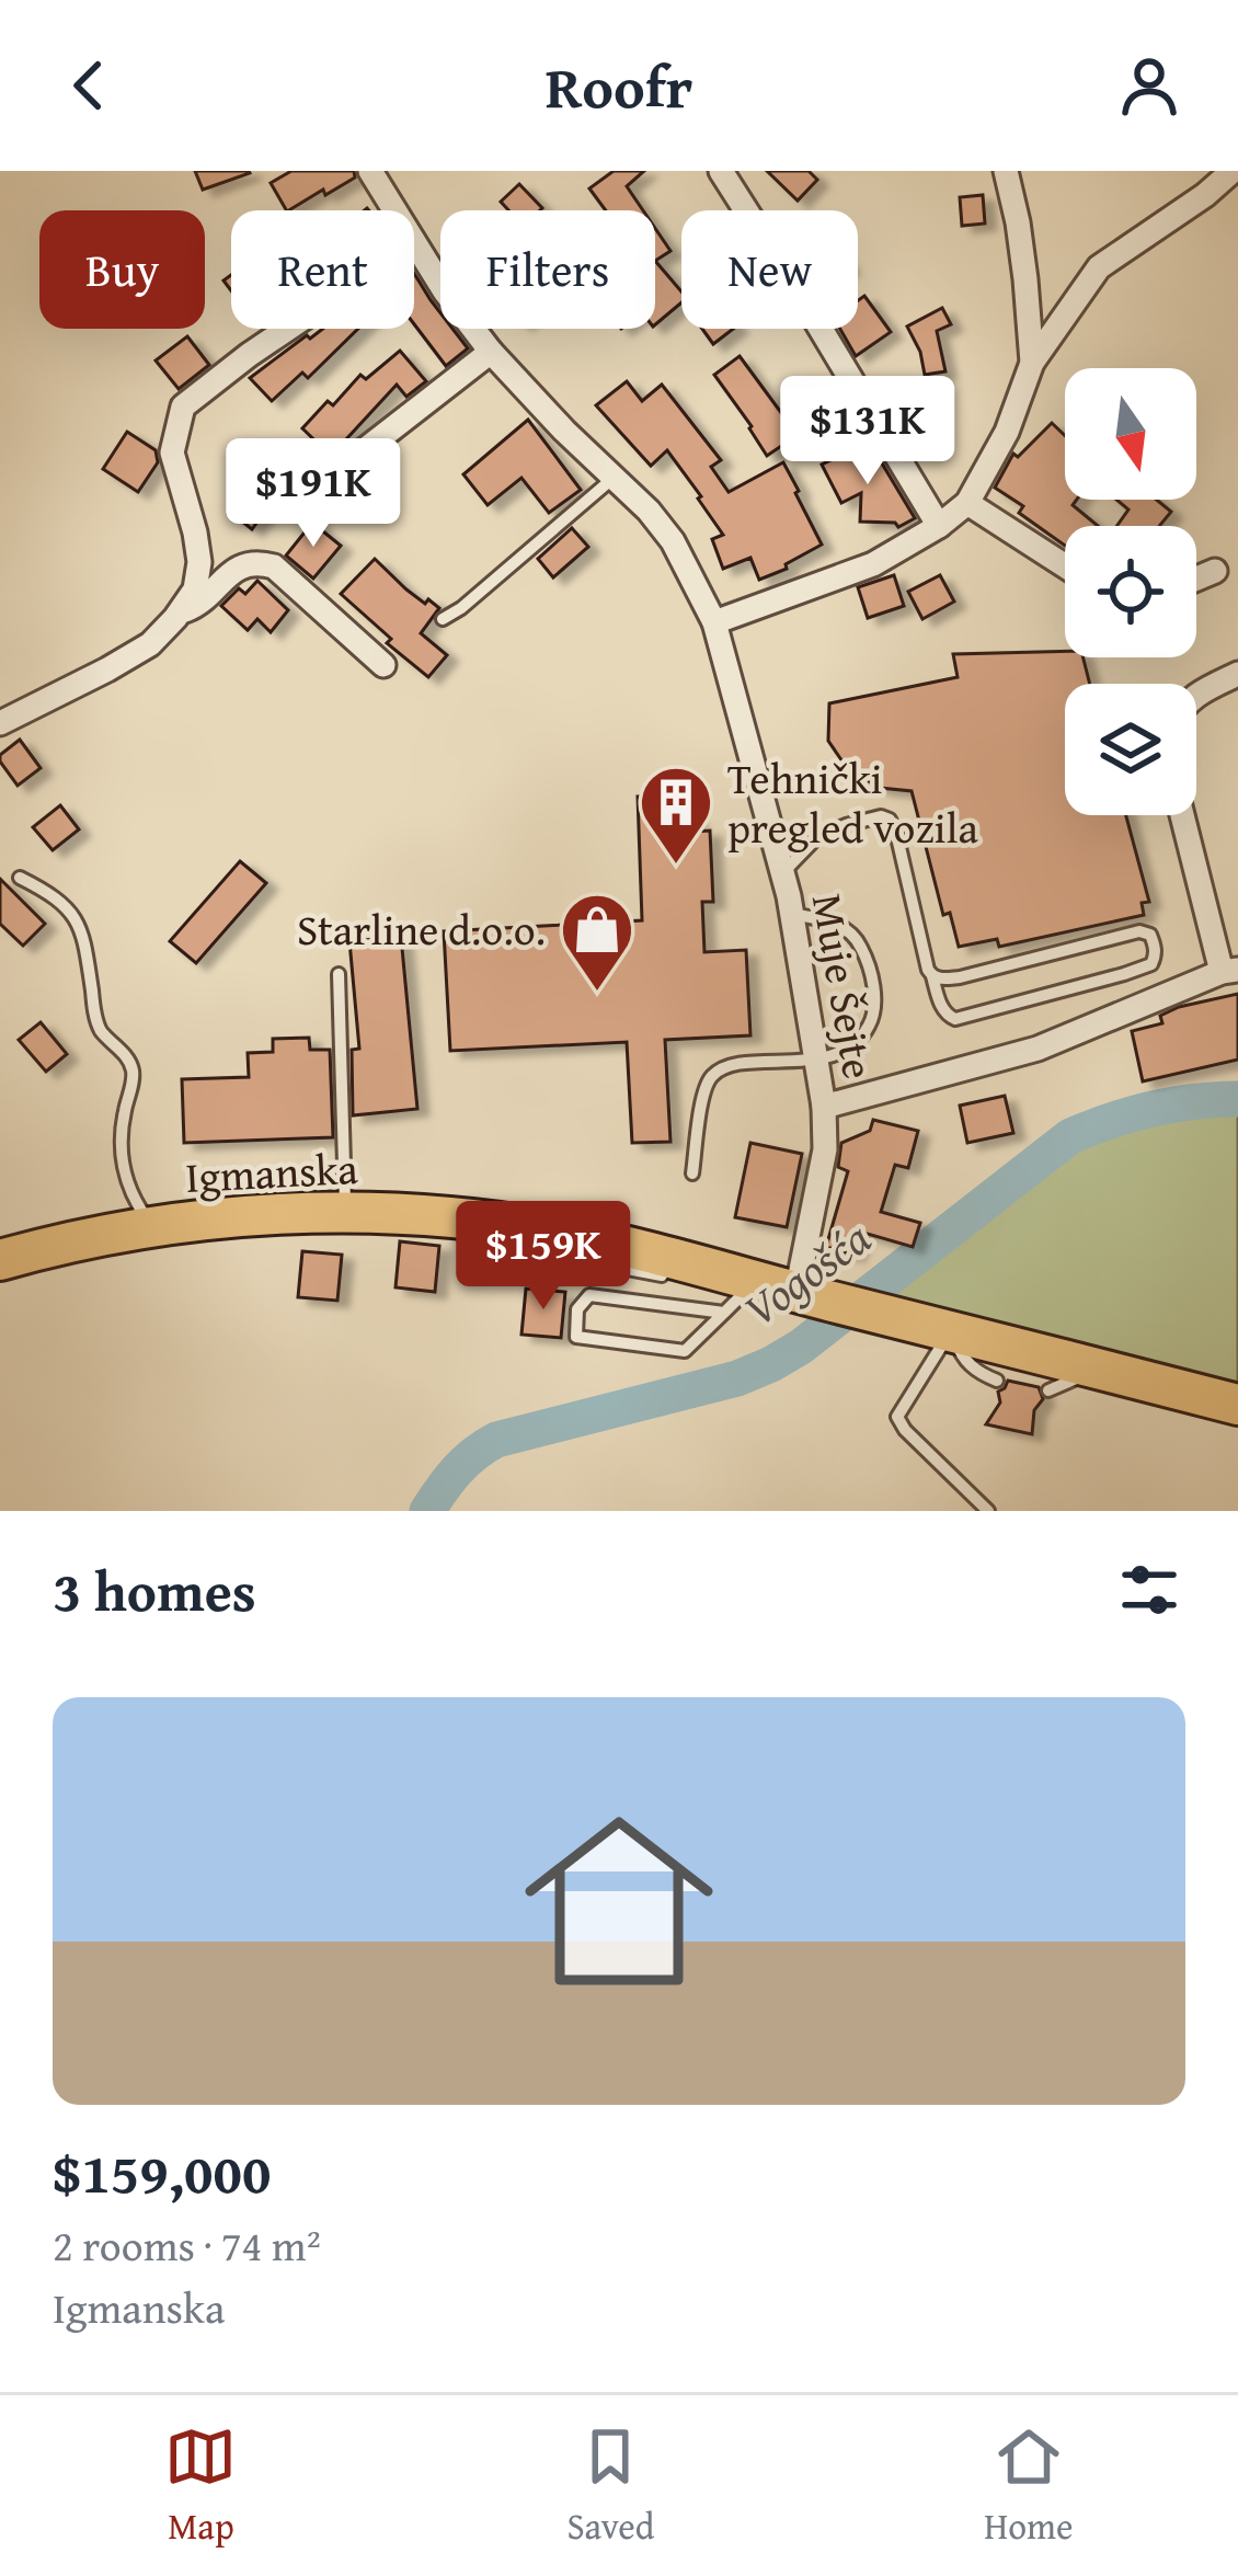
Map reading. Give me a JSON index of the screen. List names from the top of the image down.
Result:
{
  "streets": {
    "main road": ["Igmanska"],
    "street": ["Muje Šejte"]
  },
  "crossings": [
    ["Muje Šejte", "Igmanska"]
  ],
  "water": ["Vogošća"],
  "places": {
    "building": ["Tehnički pregled vozila"],
    "shop": ["Starline d.o.o."]
  },
  "north": "bottom",
  "page": {
    "header": "Roofr",
    "chip": [
      "Buy",
      "Rent",
      "Filters",
      "New"
    ],
    "price": ["$131K", "$191K", "$159K"],
    "heading": "3 homes",
    "list": [
      {
        "name": "$159,000",
        "note": "2 rooms · 74 m² · Igmanska"
      }
    ],
    "tabs": ["Map", "Saved", "Home"]
  }
}
